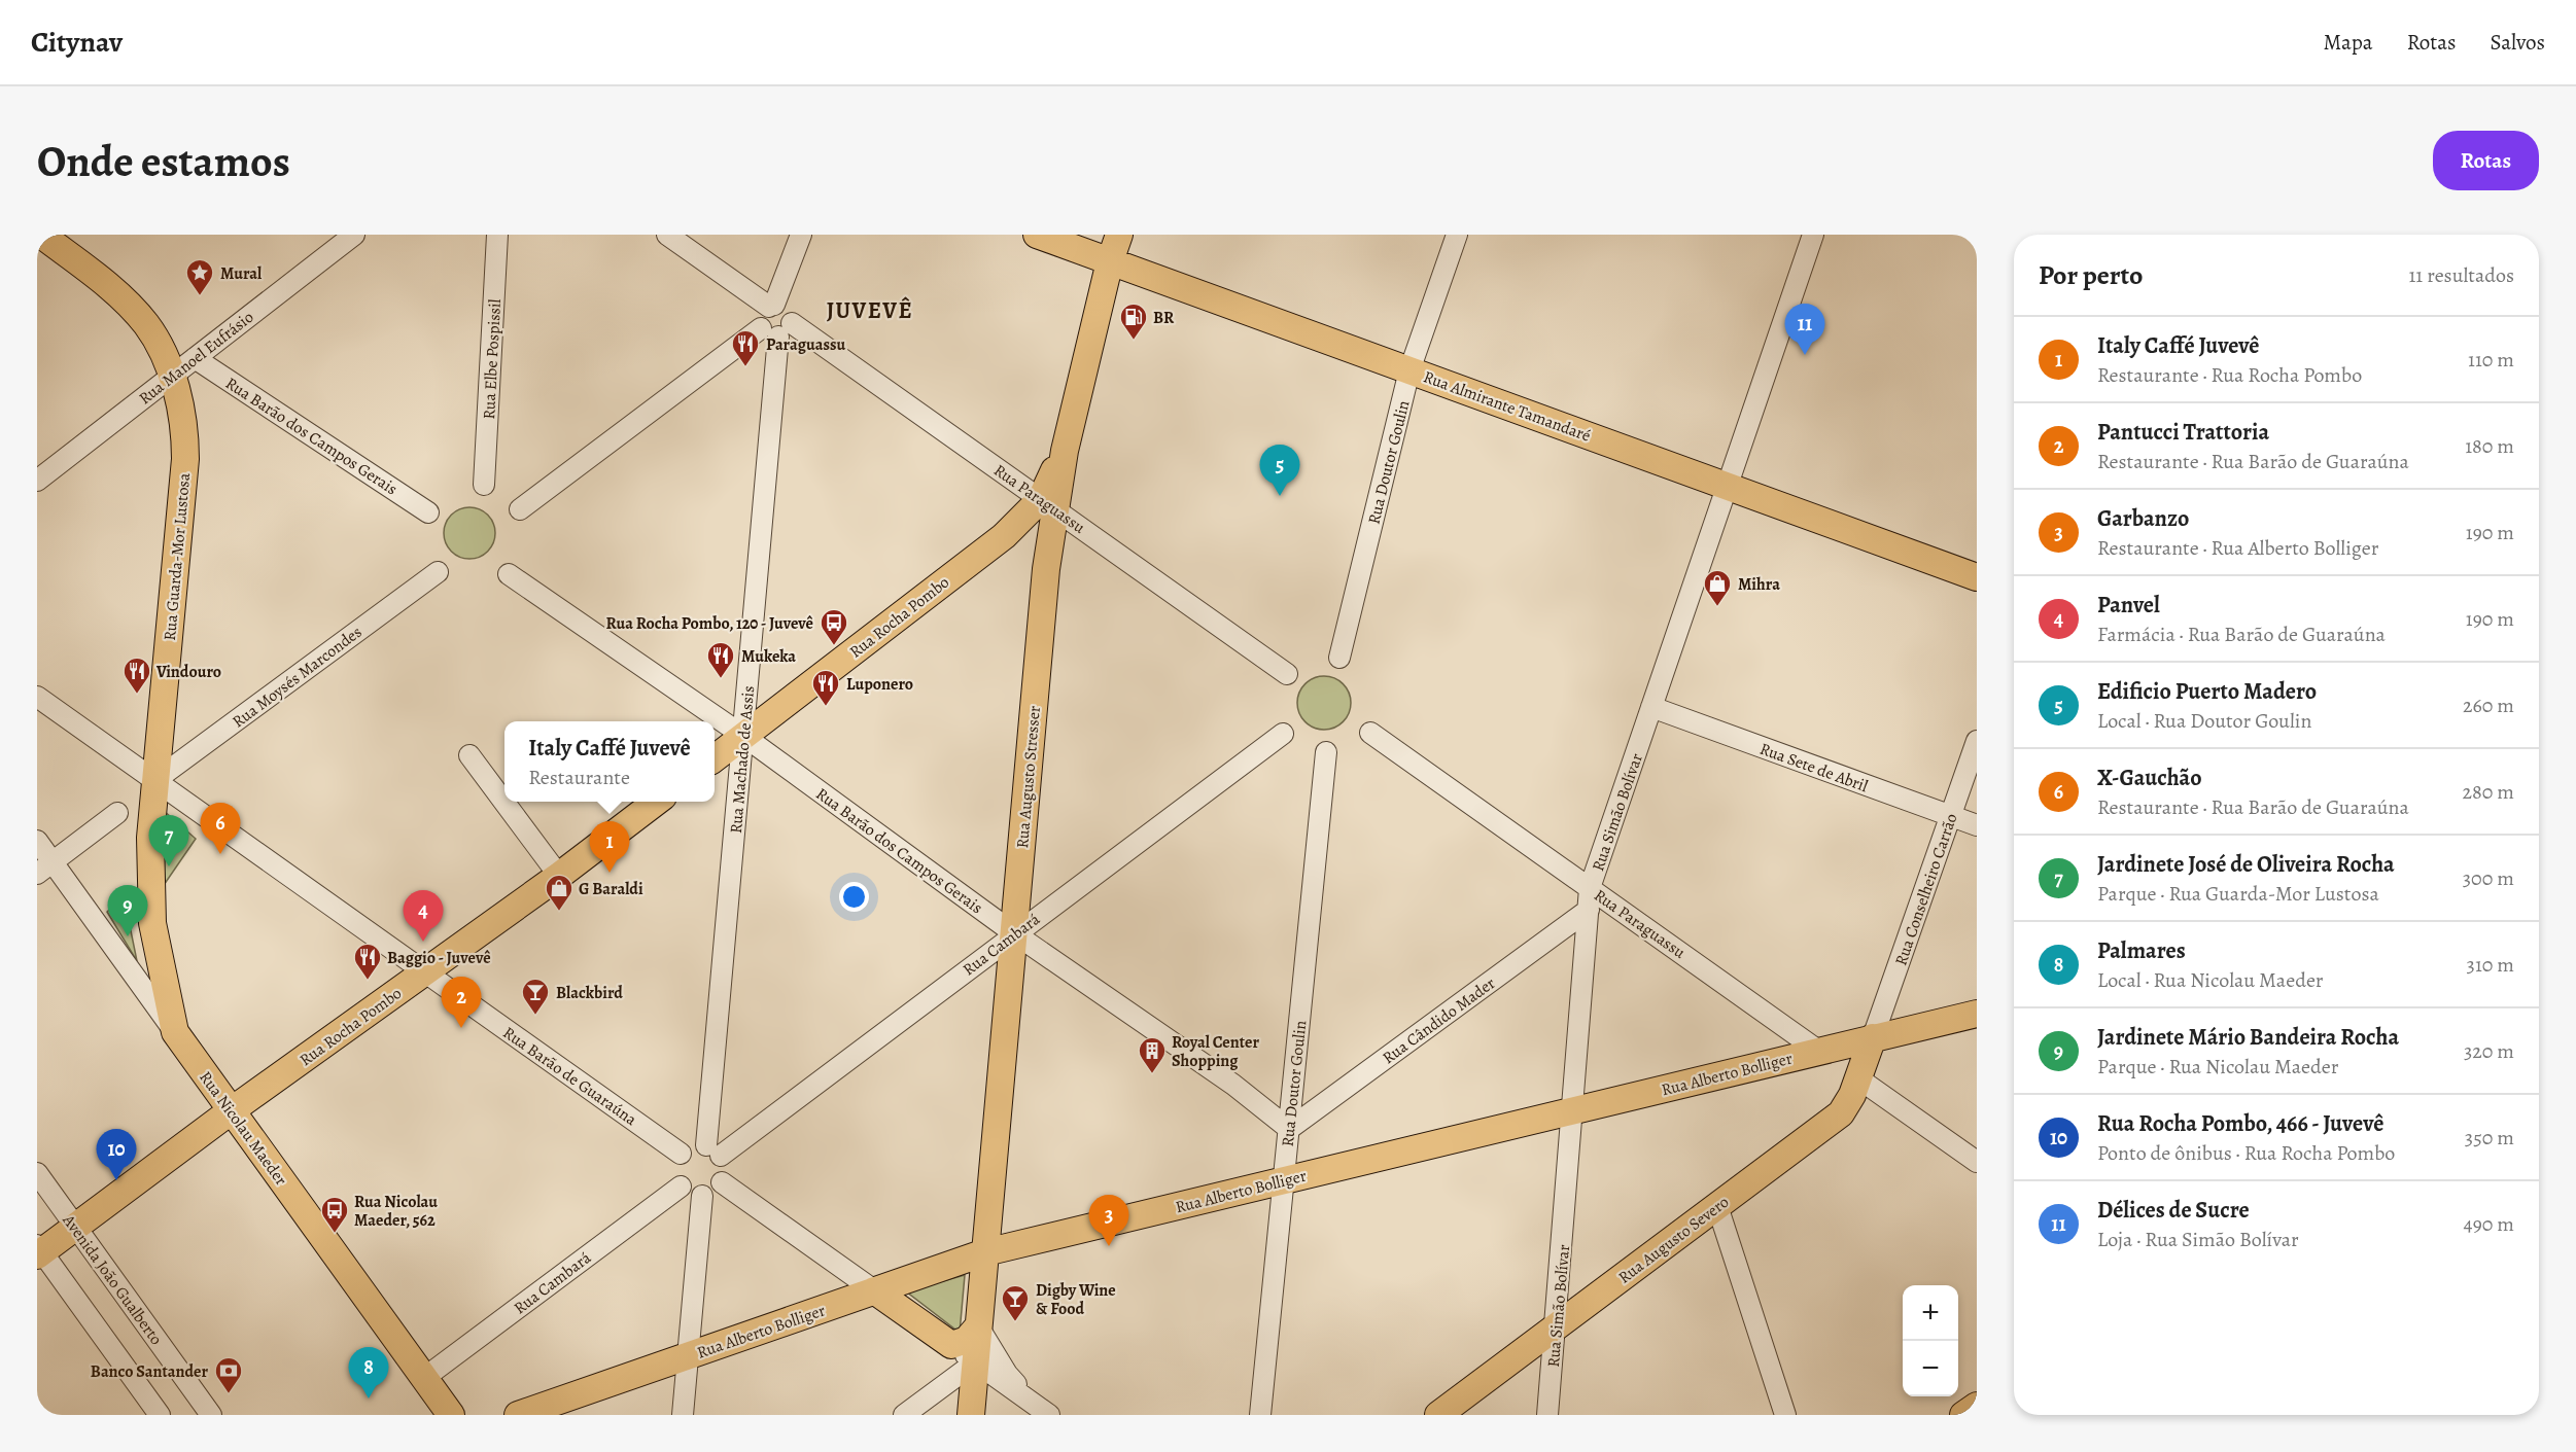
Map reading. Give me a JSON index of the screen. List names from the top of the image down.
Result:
{
  "streets": {
    "main road": [
      "Rua Almirante Tamandaré",
      "Rua Guarda-Mor Lustosa",
      "Rua Rocha Pombo",
      "Rua Augusto Stresser",
      "Rua Alberto Bolliger",
      "Rua Nicolau Maeder",
      "Rua Augusto Severo"
    ],
    "street": [
      "Rua Manoel Eufrásio",
      "Rua Elbe Pospissil",
      "Rua Barão dos Campos Gerais",
      "Rua Doutor Goulin",
      "Rua Paraguassu",
      "Rua Moysés Marcondes",
      "Rua Machado de Assis",
      "Rua Sete de Abril",
      "Rua Simão Bolívar",
      "Rua Conselheiro Carrão",
      "Rua Cambará",
      "Rua Cândido Mader",
      "Rua Barão de Guaraúna",
      "Avenida João Gualberto"
    ]
  },
  "crossings": [
    ["Rua Manoel Eufrásio", "Rua Barão dos Campos Gerais"],
    ["Rua Manoel Eufrásio", "Rua Guarda-Mor Lustosa"],
    ["Rua Almirante Tamandaré", "Rua Doutor Goulin"],
    ["Rua Almirante Tamandaré", "Rua Rocha Pombo"],
    ["Rua Almirante Tamandaré", "Rua Simão Bolívar"],
    ["Rua Barão dos Campos Gerais", "Rua Doutor Goulin"],
    ["Rua Barão dos Campos Gerais", "Rua Rocha Pombo"],
    ["Rua Barão dos Campos Gerais", "Rua Machado de Assis"],
    ["Rua Barão dos Campos Gerais", "Rua Augusto Stresser"],
    ["Rua Barão dos Campos Gerais", "Rua Cambará"],
    ["Rua Barão dos Campos Gerais", "Rua Cândido Mader"],
    ["Rua Doutor Goulin", "Rua Cândido Mader"],
    ["Rua Doutor Goulin", "Rua Alberto Bolliger"],
    ["Rua Paraguassu", "Rua Rocha Pombo"],
    ["Rua Paraguassu", "Rua Machado de Assis"],
    ["Rua Paraguassu", "Rua Augusto Stresser"],
    ["Rua Paraguassu", "Rua Simão Bolívar"],
    ["Rua Paraguassu", "Rua Alberto Bolliger"],
    ["Rua Guarda-Mor Lustosa", "Rua Moysés Marcondes"],
    ["Rua Guarda-Mor Lustosa", "Rua Barão de Guaraúna"],
    ["Rua Guarda-Mor Lustosa", "Rua Nicolau Maeder"],
    ["Rua Rocha Pombo", "Rua Machado de Assis"],
    ["Rua Rocha Pombo", "Rua Augusto Stresser"],
    ["Rua Rocha Pombo", "Rua Barão de Guaraúna"],
    ["Rua Rocha Pombo", "Rua Nicolau Maeder"],
    ["Rua Rocha Pombo", "Avenida João Gualberto"],
    ["Rua Moysés Marcondes", "Rua Barão de Guaraúna"],
    ["Rua Machado de Assis", "Rua Cambará"],
    ["Rua Machado de Assis", "Rua Barão de Guaraúna"],
    ["Rua Sete de Abril", "Rua Simão Bolívar"],
    ["Rua Sete de Abril", "Rua Conselheiro Carrão"],
    ["Rua Augusto Stresser", "Rua Cambará"],
    ["Rua Augusto Stresser", "Rua Alberto Bolliger"],
    ["Rua Simão Bolívar", "Rua Cândido Mader"],
    ["Rua Simão Bolívar", "Rua Alberto Bolliger"],
    ["Rua Simão Bolívar", "Rua Augusto Severo"],
    ["Rua Conselheiro Carrão", "Rua Alberto Bolliger"],
    ["Rua Conselheiro Carrão", "Rua Augusto Severo"],
    ["Rua Cambará", "Rua Barão de Guaraúna"],
    ["Rua Cambará", "Rua Nicolau Maeder"],
    ["Rua Alberto Bolliger", "Rua Augusto Severo"]
  ],
  "districts": ["JUVEVÊ"],
  "places": {
    "place": ["Mural"],
    "fuel station": ["BR"],
    "restaurant": [
      "Paraguassu",
      "Mukeka",
      "Vindouro",
      "Luponero",
      "Baggio - Juvevê"
    ],
    "shop": ["Mihra", "G Baraldi"],
    "bus stop": ["Rua Rocha Pombo, 120 - Juvevê", "Rua Nicolau Maeder, 562"],
    "bar": ["Blackbird", "Digby Wine & Food"],
    "building": ["Royal Center Shopping"],
    "bank": ["Banco Santander"]
  },
  "page": {
    "header": "Citynav",
    "nav": ["Mapa", "Rotas", "Salvos"],
    "buttons": "Rotas",
    "title": "Onde estamos",
    "heading": ["Por perto", "11 resultados"],
    "pins": [
      "11",
      "5",
      "6",
      "7",
      "1",
      "9",
      "4",
      "2",
      "10",
      "3",
      "8"
    ],
    "list": [
      {
        "mark": "1",
        "name": "Italy Caffé Juvevê",
        "note": "Restaurante · Rua Rocha Pombo",
        "value": "110 m"
      },
      {
        "mark": "2",
        "name": "Pantucci Trattoria",
        "note": "Restaurante · Rua Barão de Guaraúna",
        "value": "180 m"
      },
      {
        "mark": "3",
        "name": "Garbanzo",
        "note": "Restaurante · Rua Alberto Bolliger",
        "value": "190 m"
      },
      {
        "mark": "4",
        "name": "Panvel",
        "note": "Farmácia · Rua Barão de Guaraúna",
        "value": "190 m"
      },
      {
        "mark": "5",
        "name": "Edificio Puerto Madero",
        "note": "Local · Rua Doutor Goulin",
        "value": "260 m"
      },
      {
        "mark": "6",
        "name": "X-Gauchão",
        "note": "Restaurante · Rua Barão de Guaraúna",
        "value": "280 m"
      },
      {
        "mark": "7",
        "name": "Jardinete José de Oliveira Rocha",
        "note": "Parque · Rua Guarda-Mor Lustosa",
        "value": "300 m"
      },
      {
        "mark": "8",
        "name": "Palmares",
        "note": "Local · Rua Nicolau Maeder",
        "value": "310 m"
      },
      {
        "mark": "9",
        "name": "Jardinete Mário Bandeira Rocha",
        "note": "Parque · Rua Nicolau Maeder",
        "value": "320 m"
      },
      {
        "mark": "10",
        "name": "Rua Rocha Pombo, 466 - Juvevê",
        "note": "Ponto de ônibus · Rua Rocha Pombo",
        "value": "350 m"
      },
      {
        "mark": "11",
        "name": "Délices de Sucre",
        "note": "Loja · Rua Simão Bolívar",
        "value": "490 m"
      }
    ],
    "popup": ["Italy Caffé Juvevê", "Restaurante"],
    "map_buttons": ["+", "−"]
  }
}
